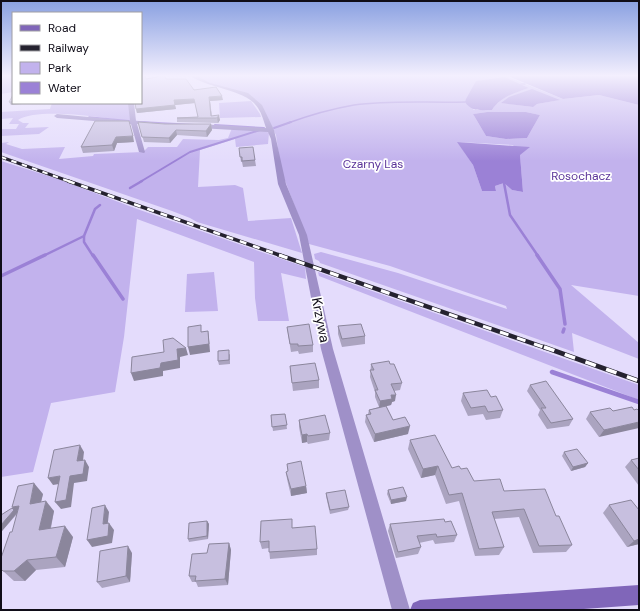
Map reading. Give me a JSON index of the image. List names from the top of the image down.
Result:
{
  "streets": {
    "street": ["Krzywa"]
  },
  "parks": ["Czarny Las", "Rosochacz"],
  "legend": [
    "Road",
    "Railway",
    "Park",
    "Water"
  ]
}
